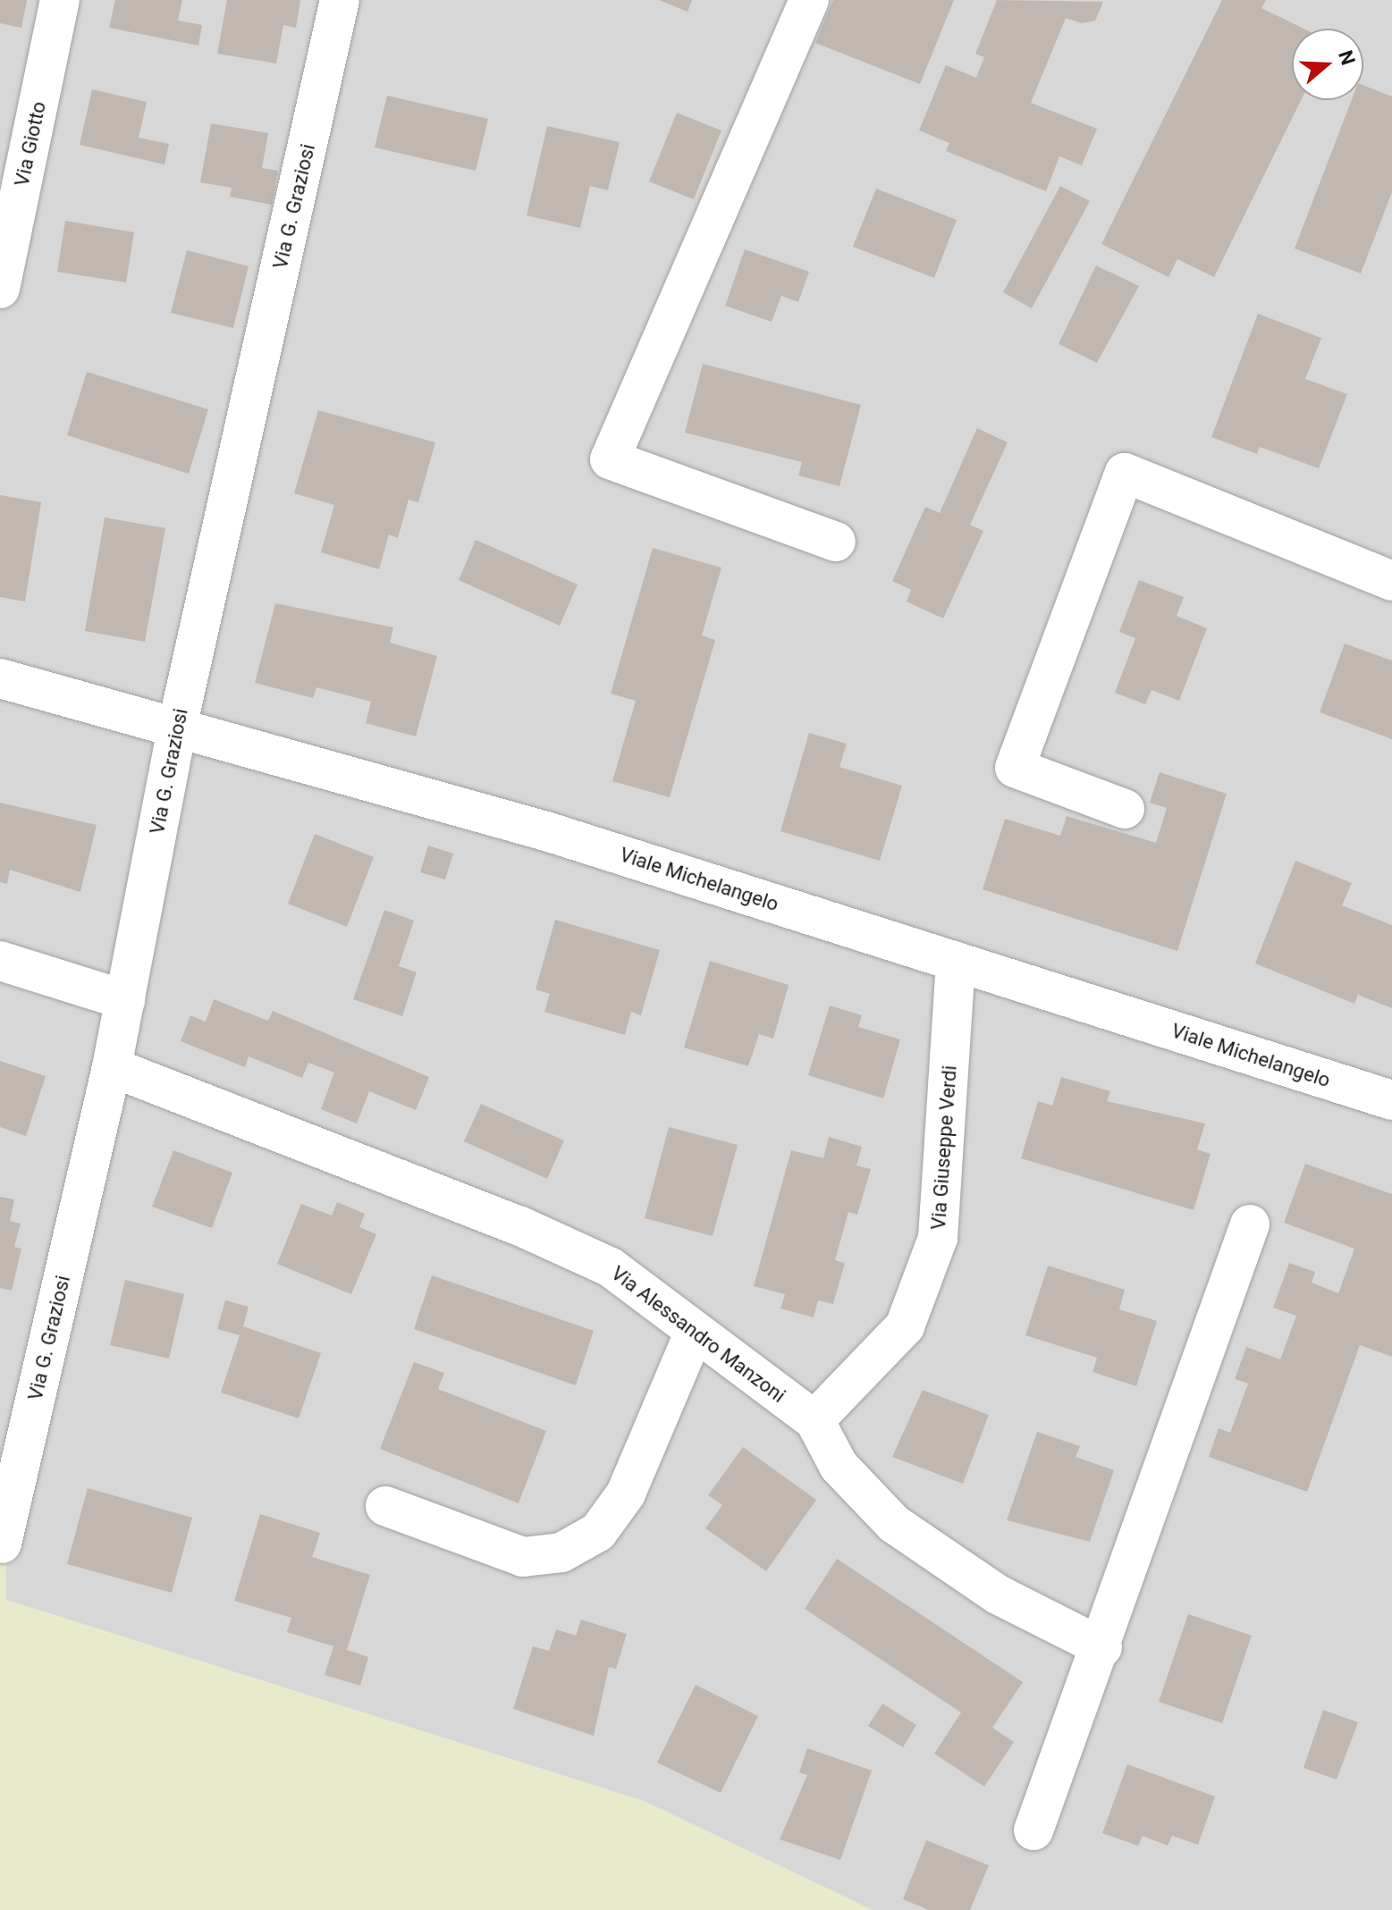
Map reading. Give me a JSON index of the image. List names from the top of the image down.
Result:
{
  "streets": {
    "street": [
      "Via Giotto",
      "Via G. Graziosi",
      "Viale Michelangelo",
      "Via Giuseppe Verdi",
      "Via Alessandro Manzoni"
    ]
  },
  "crossings": [
    ["Via G. Graziosi", "Viale Michelangelo"],
    ["Via G. Graziosi", "Via Alessandro Manzoni"],
    ["Viale Michelangelo", "Via Giuseppe Verdi"],
    ["Via Giuseppe Verdi", "Via Alessandro Manzoni"]
  ],
  "north": "right"
}
